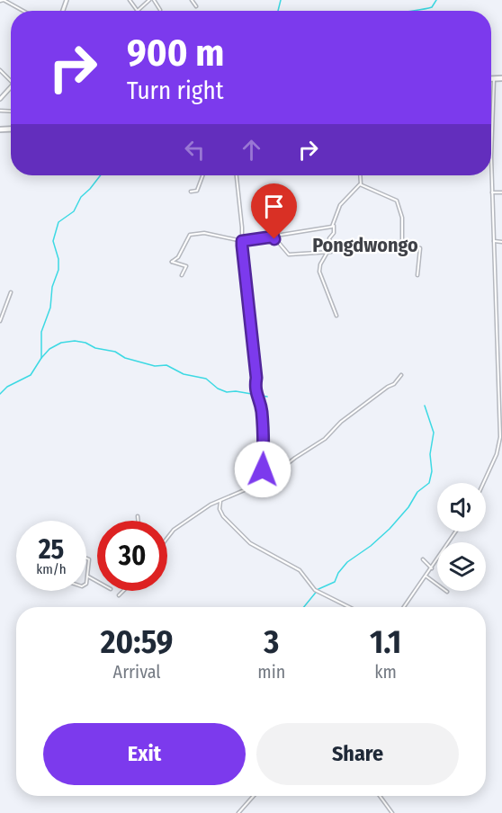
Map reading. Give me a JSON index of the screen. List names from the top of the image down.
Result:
{
  "districts": ["Pongdwongo"],
  "page": {
    "turn": ["900 m", "Turn right"],
    "speed": "25 km/h",
    "limit": "30",
    "eta": [
      "20:59",
      "Arrival",
      "3",
      "min",
      "1.1",
      "km"
    ],
    "buttons": ["Exit", "Share"]
  }
}
